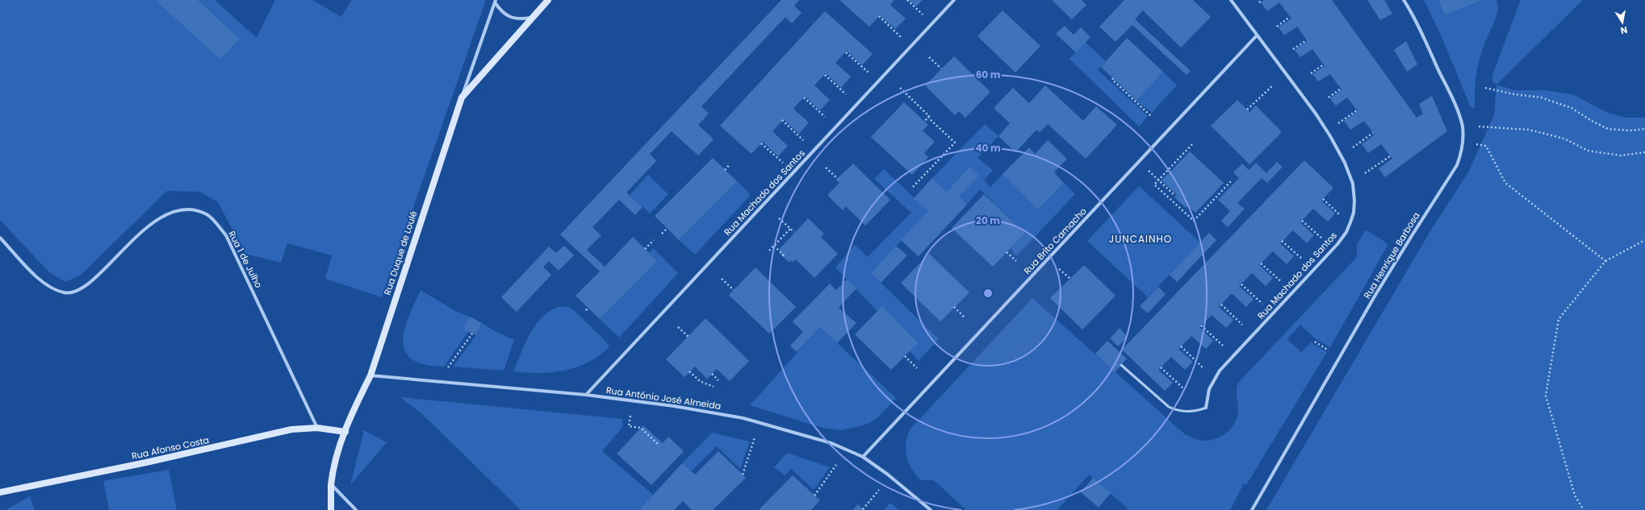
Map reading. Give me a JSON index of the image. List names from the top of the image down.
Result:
{
  "streets": {
    "street": [
      "Rua Machado dos Santos",
      "Rua Brito Camacho",
      "Rua Duque de Loulé",
      "Rua Henrique Barbosa",
      "Rua 1 de Julho",
      "Rua António José Almeida",
      "Rua Afonso Costa"
    ]
  },
  "crossings": [
    ["Rua Machado dos Santos", "Rua Brito Camacho"],
    ["Rua Machado dos Santos", "Rua António José Almeida"],
    ["Rua Brito Camacho", "Rua António José Almeida"],
    ["Rua Duque de Loulé", "Rua António José Almeida"],
    ["Rua Duque de Loulé", "Rua Afonso Costa"],
    ["Rua 1 de Julho", "Rua Afonso Costa"]
  ],
  "districts": ["JUNCAINHO"],
  "north": "bottom",
  "rings": ["60 m", "40 m", "20 m"]
}
